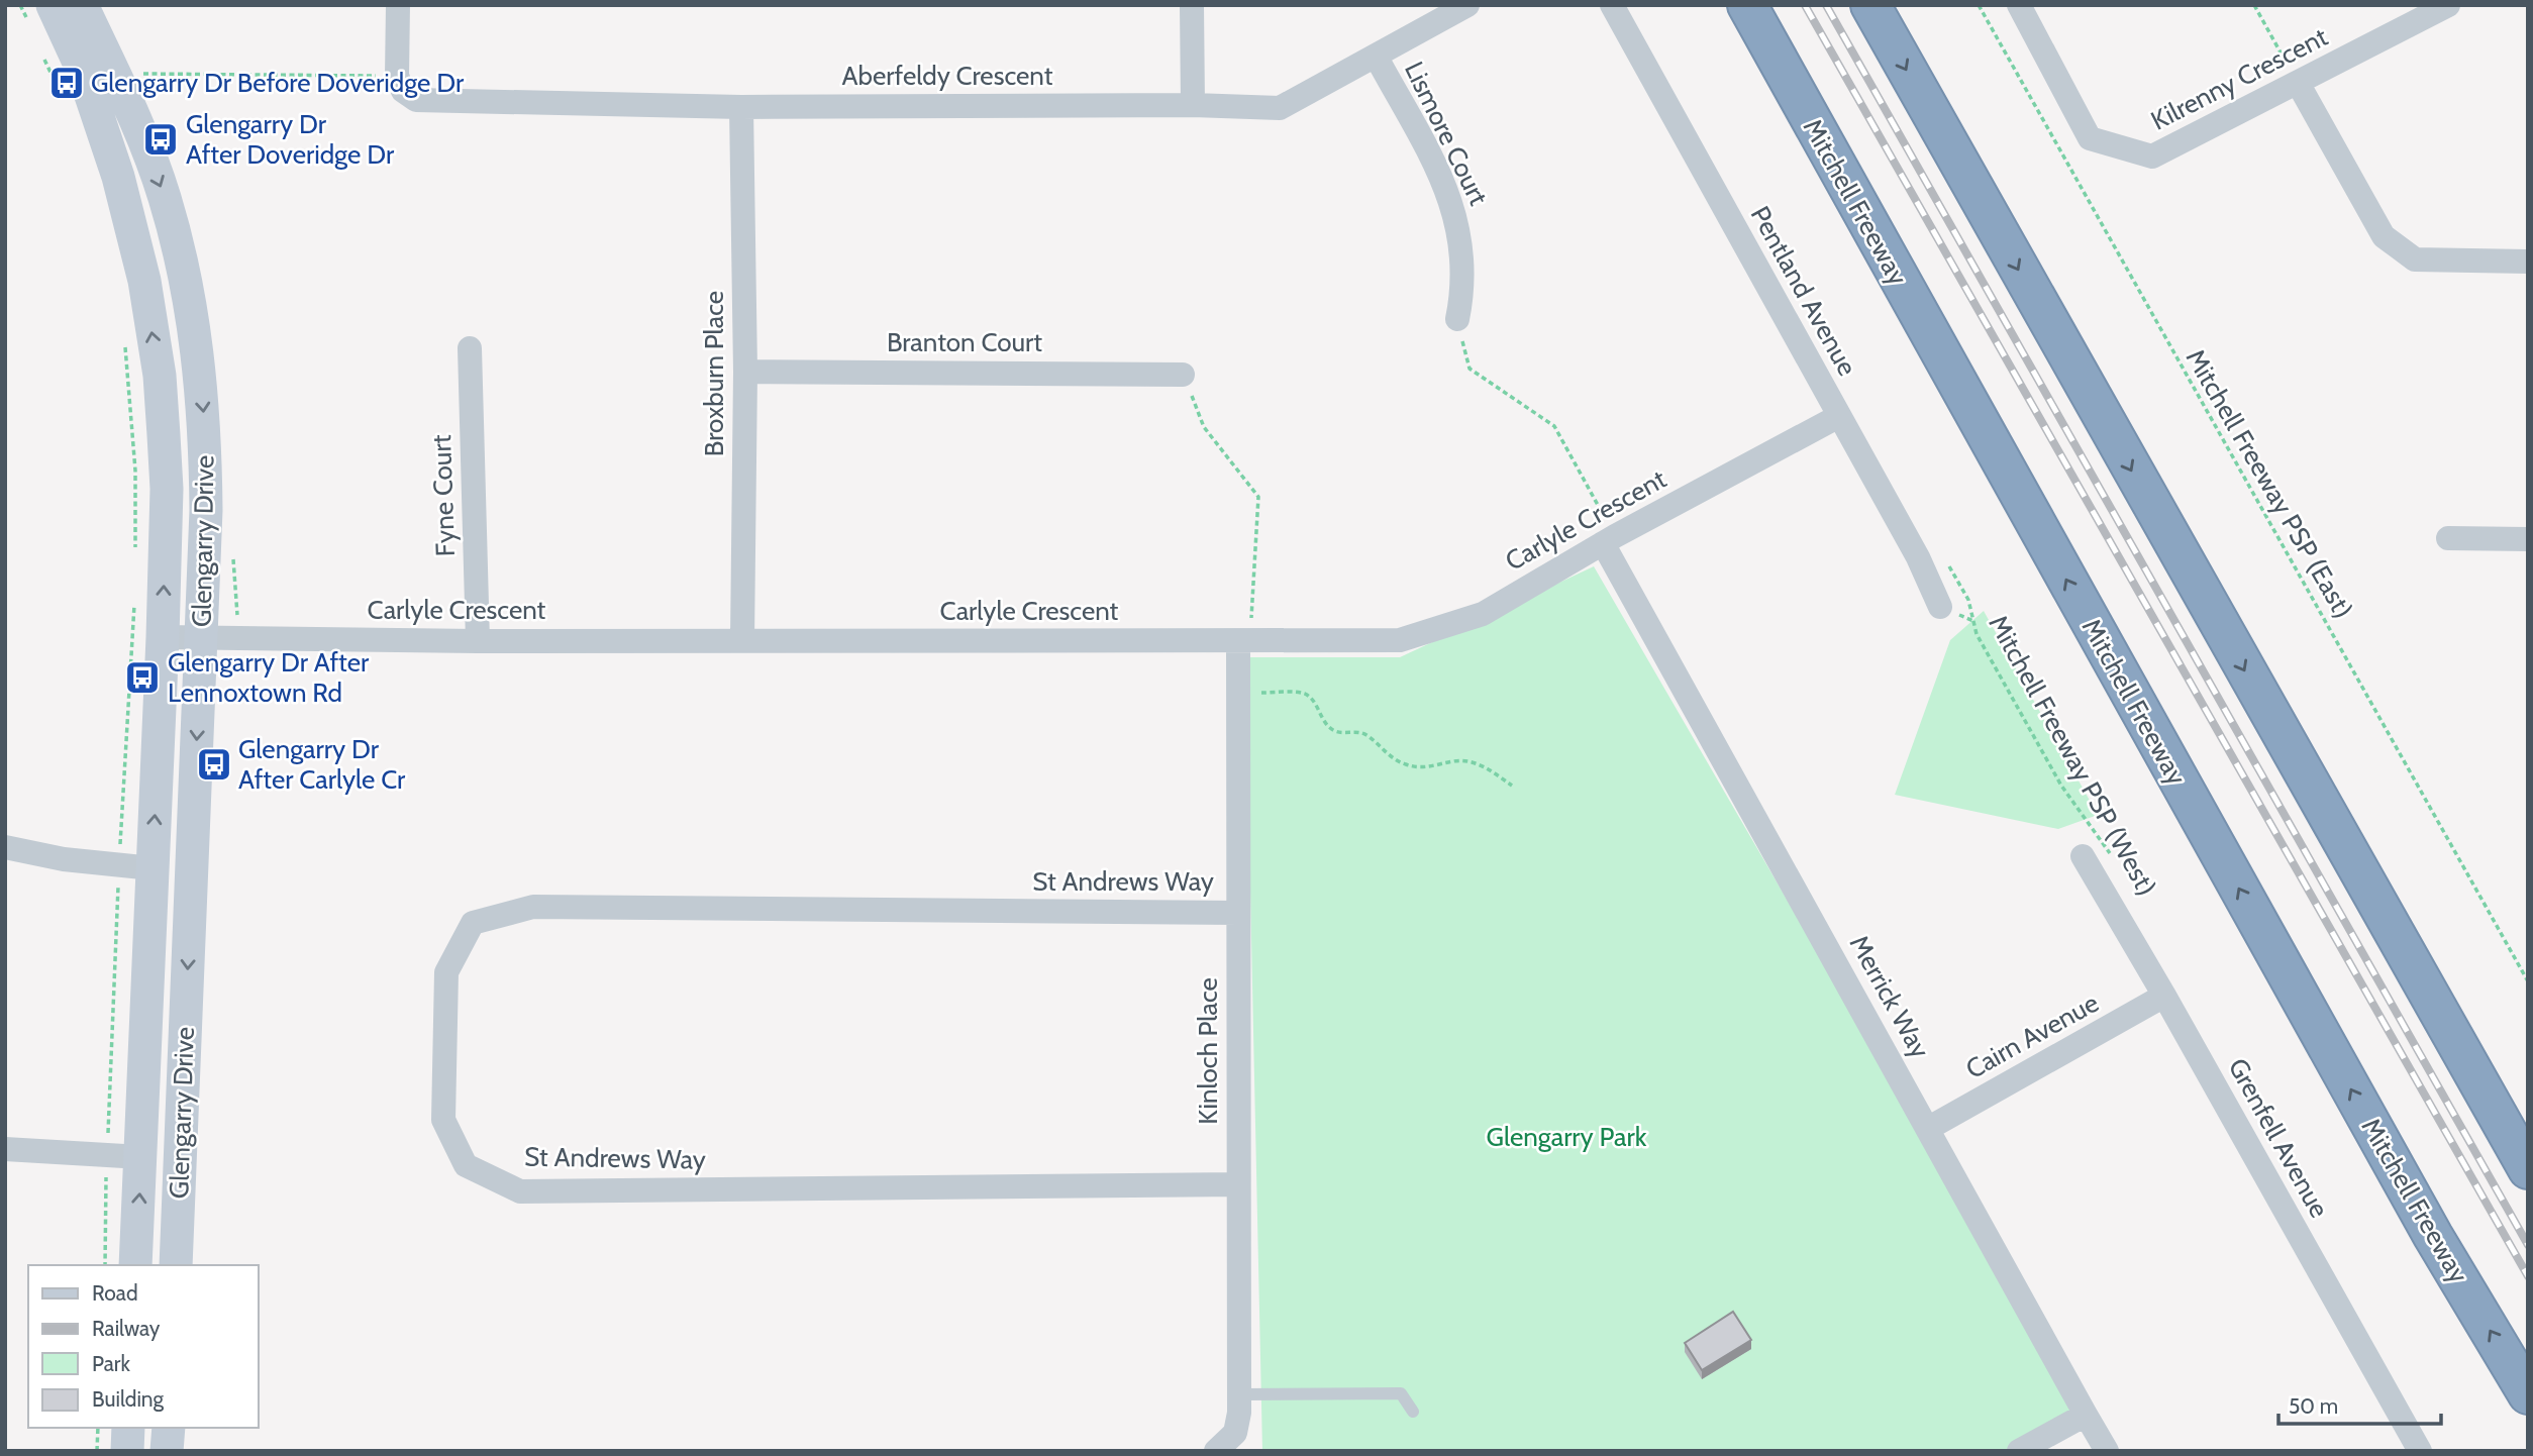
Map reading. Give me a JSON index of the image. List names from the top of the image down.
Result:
{
  "streets": {
    "highway": ["Mitchell Freeway"],
    "main road": ["Glengarry Drive"],
    "street": [
      "Aberfeldy Crescent",
      "Kilrenny Crescent",
      "Lismore Court",
      "Pentland Avenue",
      "Branton Court",
      "Broxburn Place",
      "Fyne Court",
      "Carlyle Crescent",
      "St Andrews Way",
      "Merrick Way",
      "Cairn Avenue",
      "Kinloch Place",
      "Grenfell Avenue"
    ],
    "path": ["Mitchell Freeway PSP (East)", "Mitchell Freeway PSP (West)"]
  },
  "crossings": [
    ["Aberfeldy Crescent", "Lismore Court"],
    ["Aberfeldy Crescent", "Broxburn Place"],
    ["Pentland Avenue", "Carlyle Crescent"],
    ["Branton Court", "Broxburn Place"],
    ["Broxburn Place", "Carlyle Crescent"],
    ["Fyne Court", "Carlyle Crescent"],
    ["Carlyle Crescent", "Glengarry Drive"],
    ["Carlyle Crescent", "Merrick Way"],
    ["Carlyle Crescent", "Kinloch Place"],
    ["St Andrews Way", "Kinloch Place"],
    ["Merrick Way", "Cairn Avenue"],
    ["Cairn Avenue", "Grenfell Avenue"]
  ],
  "parks": ["Glengarry Park"],
  "places": {
    "bus stop": [
      "Glengarry Dr Before Doveridge Dr",
      "Glengarry Dr After Doveridge Dr",
      "Glengarry Dr After Lennoxtown Rd",
      "Glengarry Dr After Carlyle Cr"
    ]
  },
  "legend": [
    "Road",
    "Railway",
    "Park",
    "Building"
  ],
  "scale_bar": "50 m"
}
